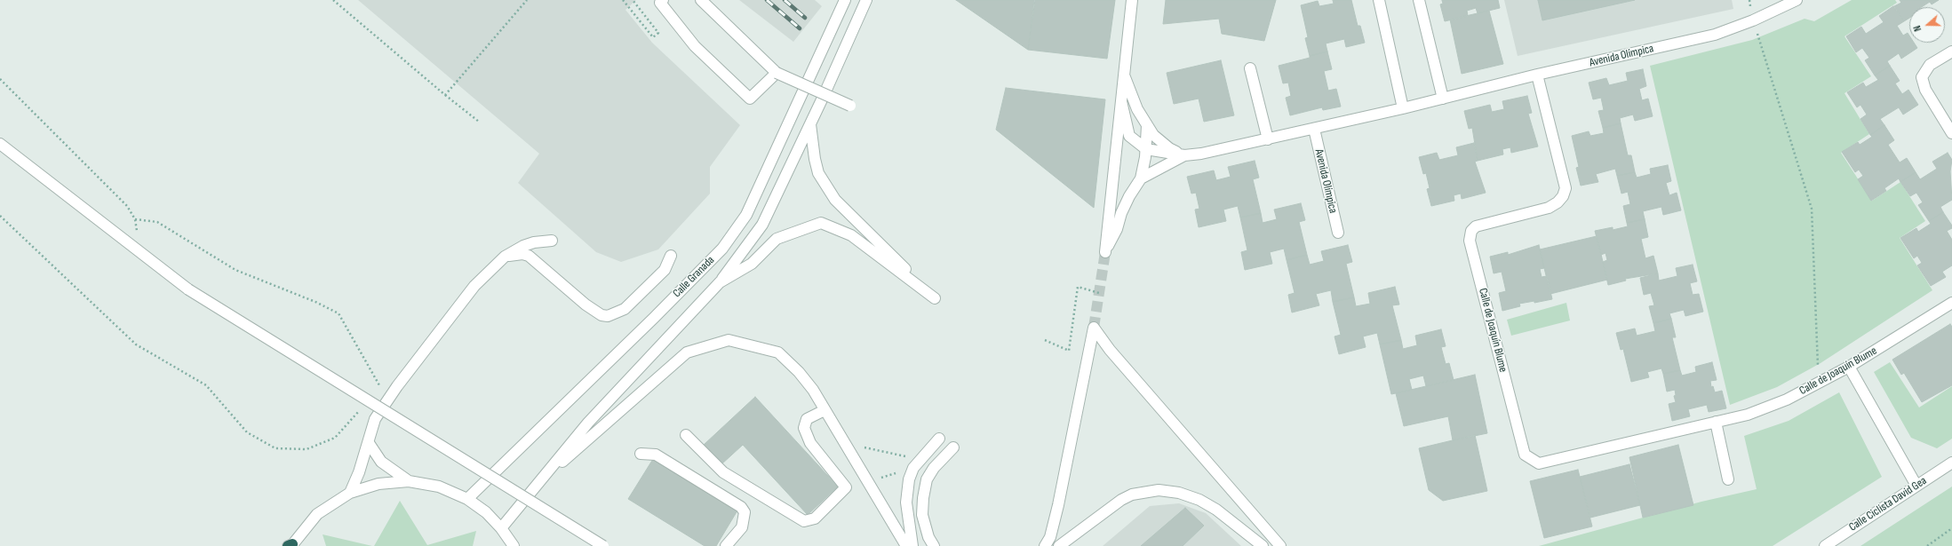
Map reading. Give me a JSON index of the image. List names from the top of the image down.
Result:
{
  "streets": {
    "street": [
      "Avenida Olímpica",
      "Calle Granada",
      "Calle de Joaquín Blume",
      "Calle Ciclista David Gea"
    ]
  },
  "crossings": [
    ["Avenida Olímpica", "Calle de Joaquín Blume"]
  ],
  "north": "left"
}
